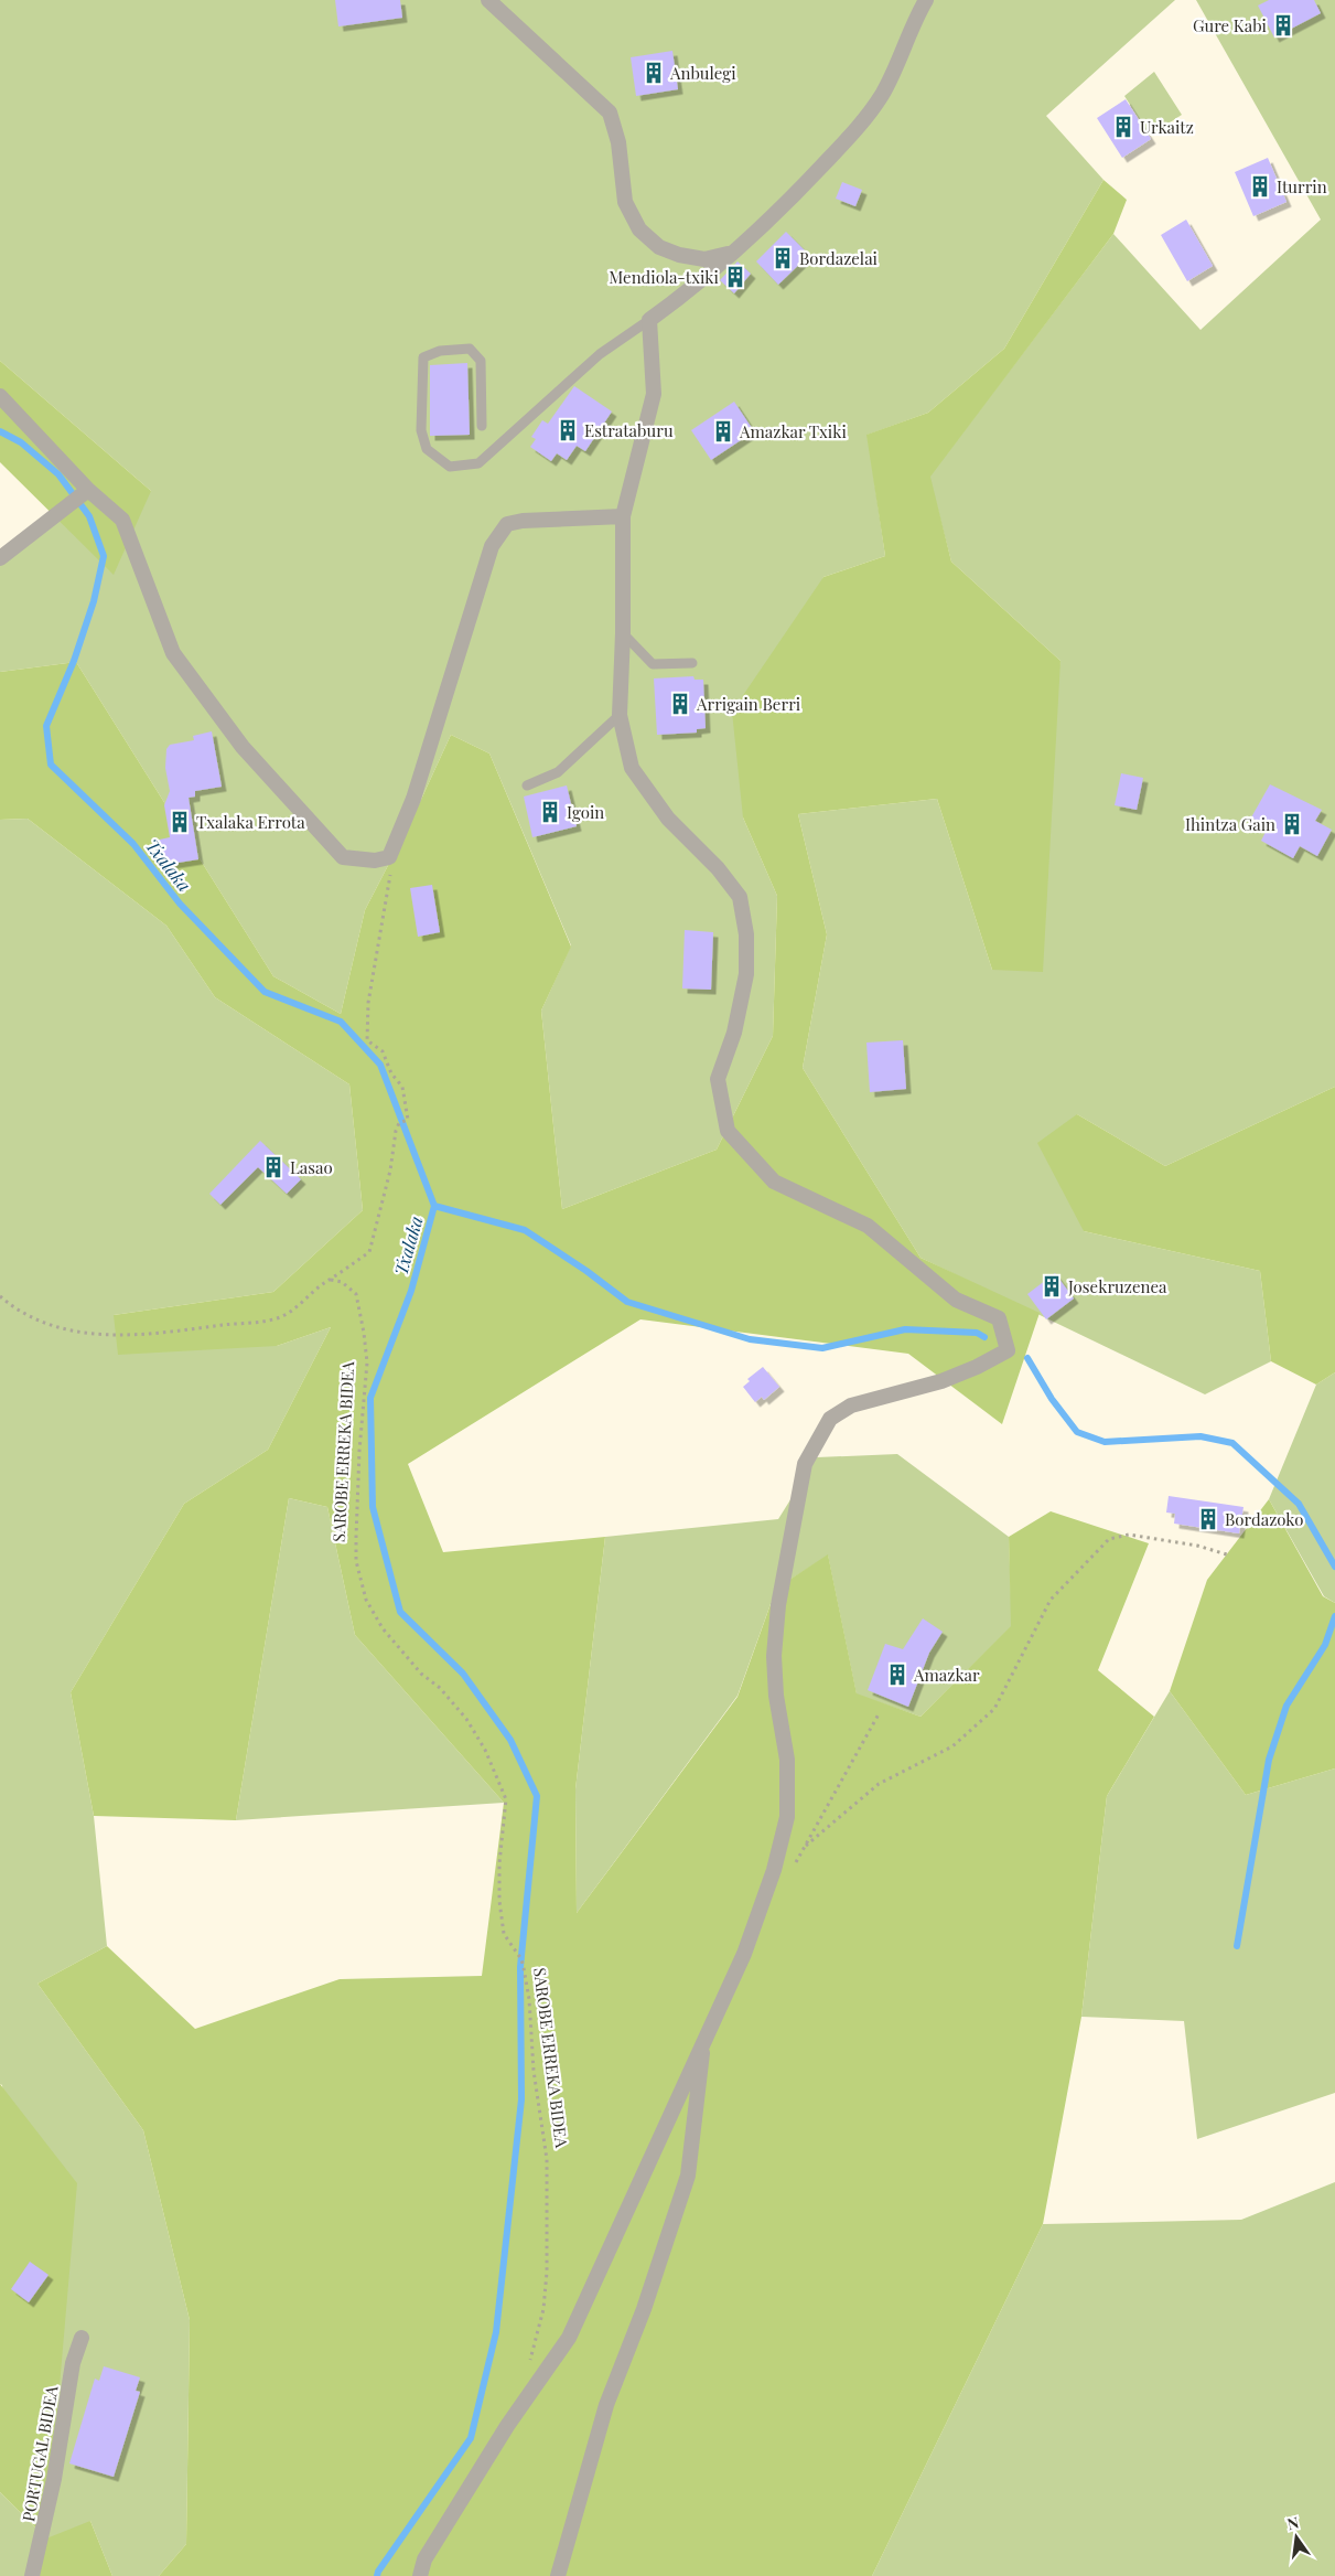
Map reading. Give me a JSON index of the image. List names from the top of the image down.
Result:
{
  "streets": {
    "street": ["PORTUGAL BIDEA"],
    "path": ["SAROBE ERREKA BIDEA"]
  },
  "water": ["Txalaka"],
  "places": {
    "building": [
      "Gure Kabi",
      "Anbulegi",
      "Urkaitz",
      "Iturrin",
      "Bordazelai",
      "Mendiola-txiki",
      "Estrataburu",
      "Amazkar Txiki",
      "Arrigain Berri",
      "Igoin",
      "Txalaka Errota",
      "Ihintza Gain",
      "Lasao",
      "Josekruzenea",
      "Bordazoko",
      "Amazkar"
    ]
  },
  "north": "top"
}
